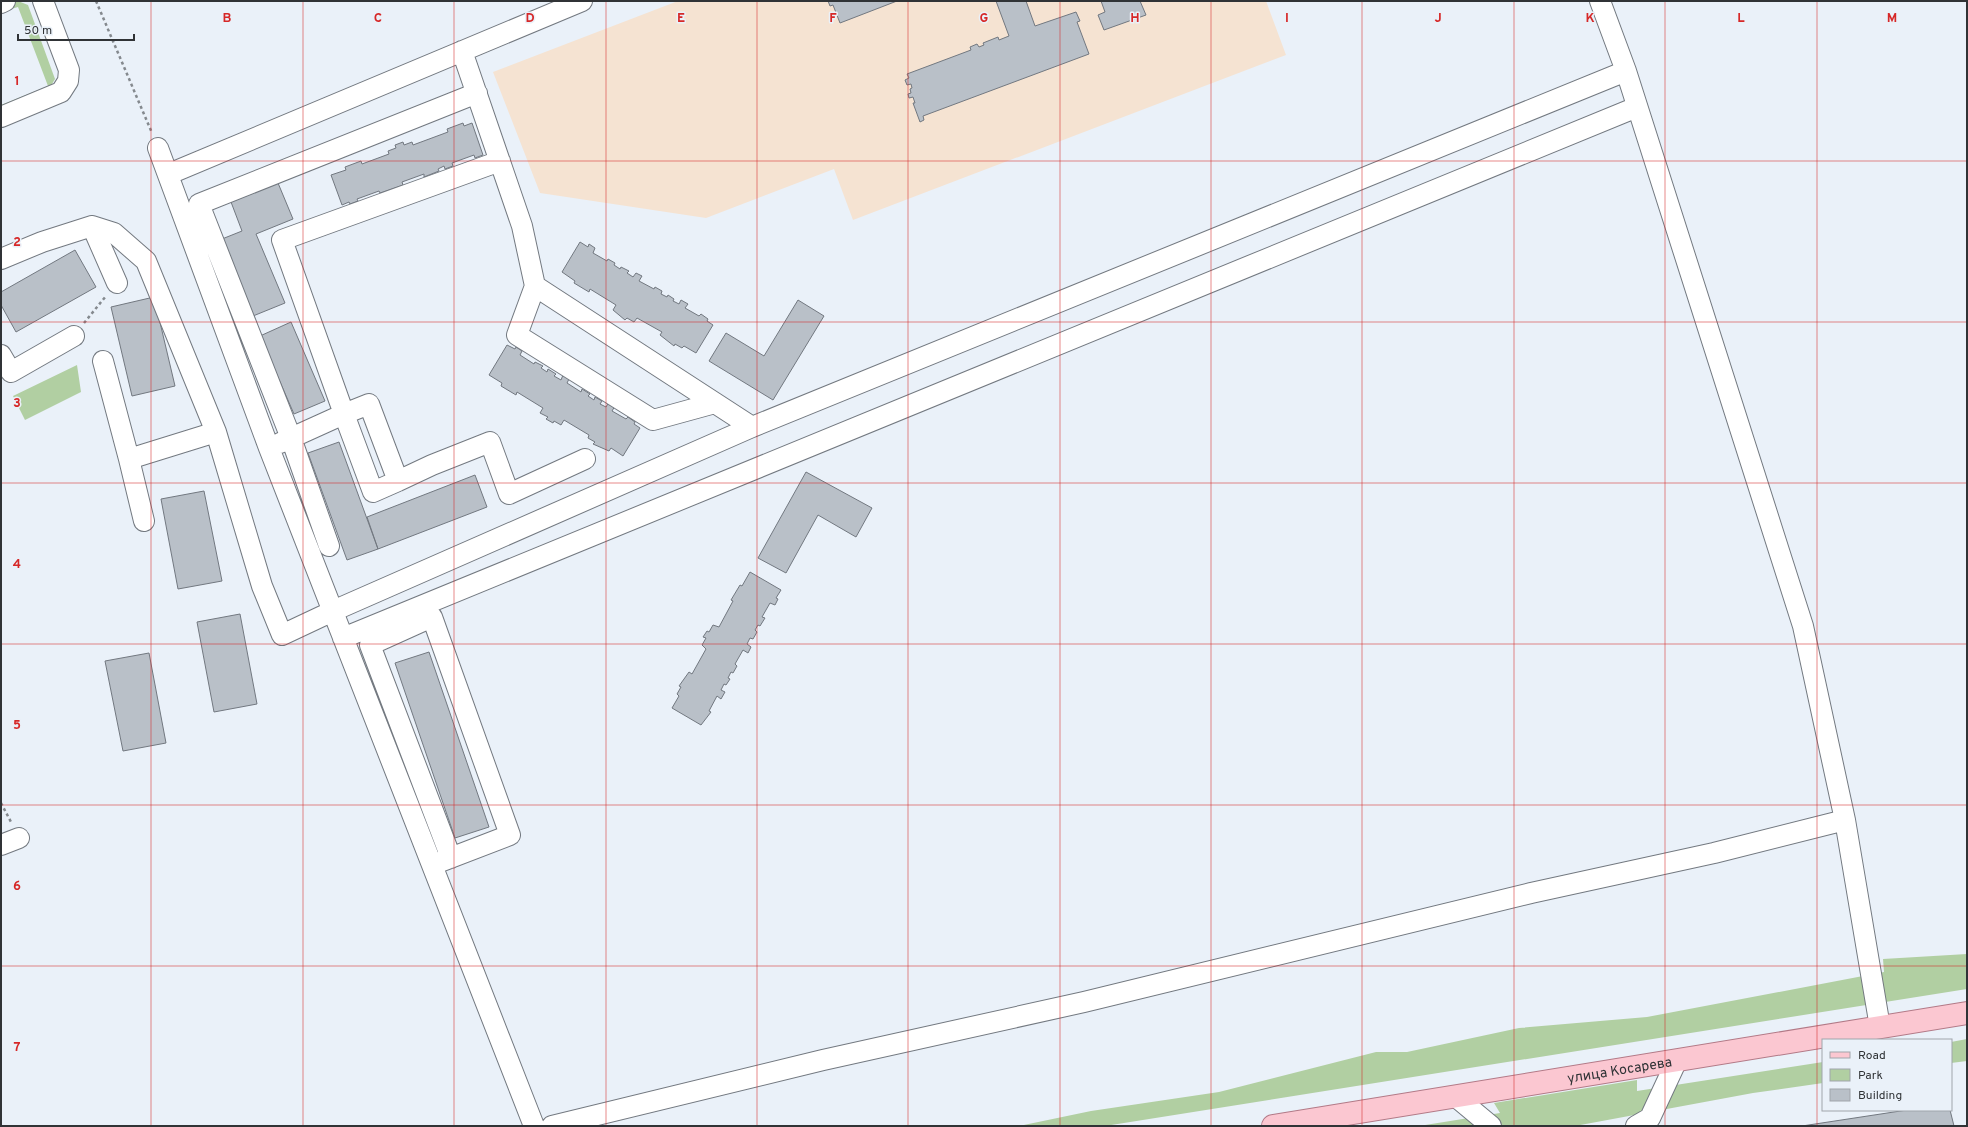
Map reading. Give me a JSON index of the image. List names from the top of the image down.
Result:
{
  "streets": {
    "main road": ["улица Косарева"]
  },
  "legend": ["Road", "Park", "Building"],
  "scale_bar": "50 m",
  "grid": {
    "columns": [
      "B",
      "C",
      "D",
      "E",
      "F",
      "G",
      "H",
      "I",
      "J",
      "K",
      "L",
      "M"
    ],
    "rows": [
      "1",
      "2",
      "3",
      "4",
      "5",
      "6",
      "7"
    ]
  }
}
